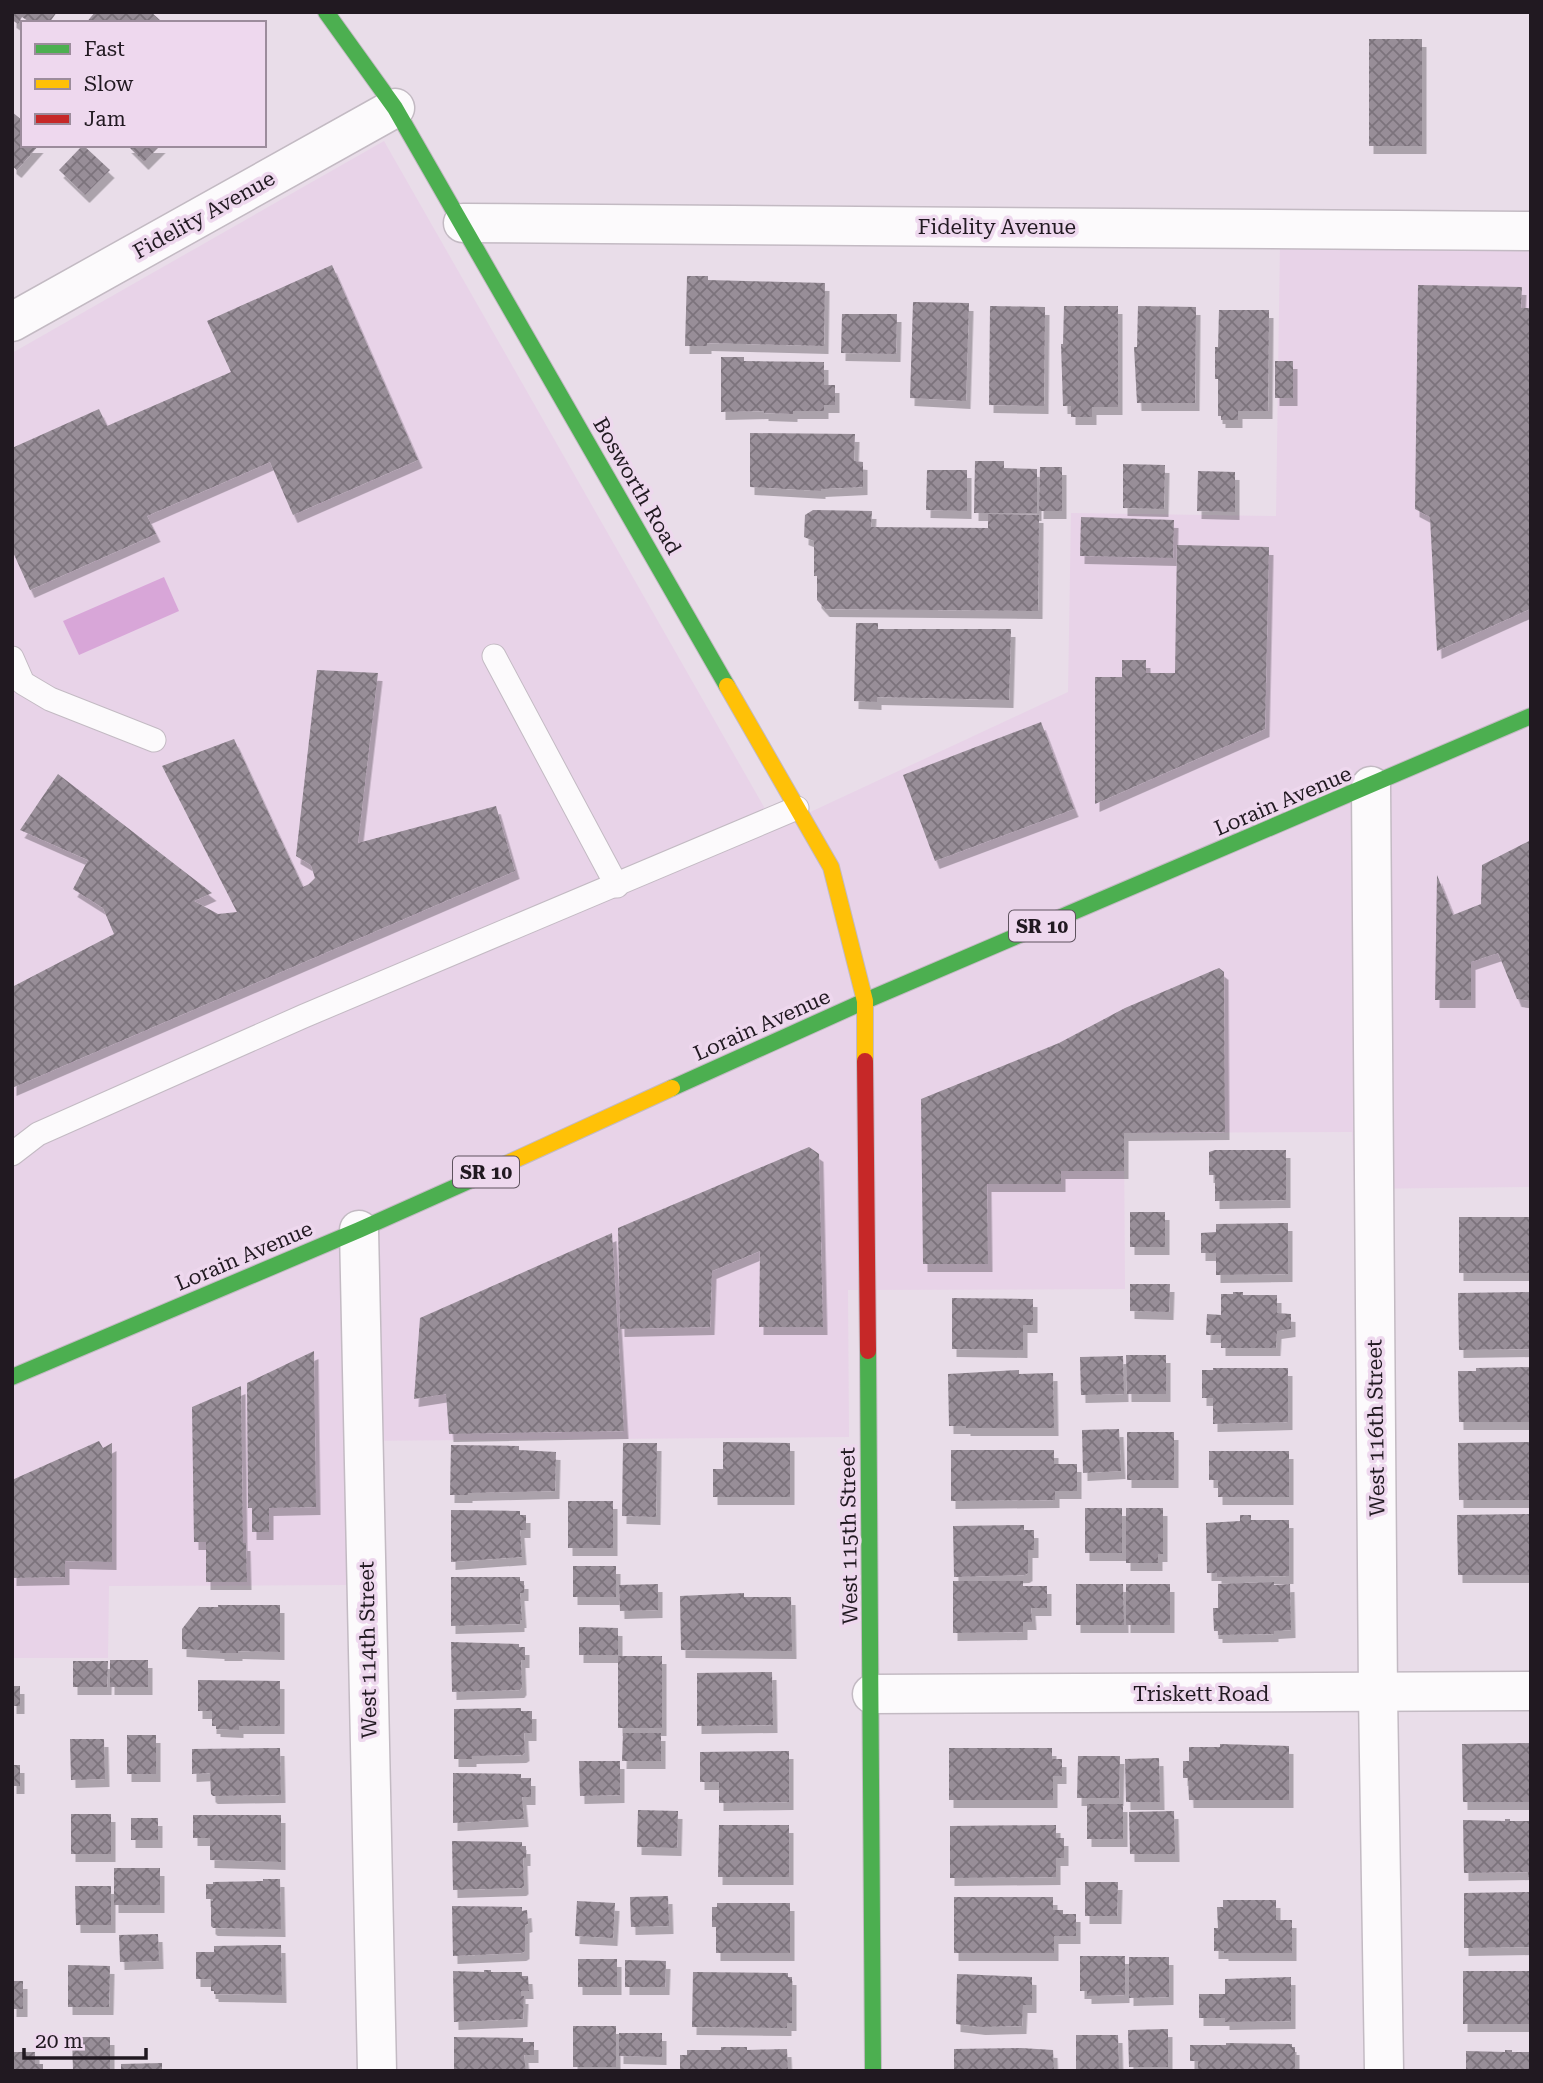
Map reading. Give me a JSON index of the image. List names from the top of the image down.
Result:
{
  "streets": {
    "street": [
      "Fidelity Avenue",
      "Bosworth Road",
      "Lorain Avenue",
      "SR 10",
      "West 116th Street",
      "West 115th Street",
      "West 114th Street",
      "Triskett Road"
    ]
  },
  "crossings": [
    ["Fidelity Avenue", "Bosworth Road"],
    ["Bosworth Road", "Lorain Avenue"],
    ["Bosworth Road", "West 115th Street"],
    ["Lorain Avenue", "West 116th Street"],
    ["Lorain Avenue", "West 115th Street"],
    ["Lorain Avenue", "West 114th Street"],
    ["West 116th Street", "Triskett Road"],
    ["West 115th Street", "Triskett Road"]
  ],
  "legend": ["Fast", "Slow", "Jam"],
  "scale_bar": "20 m"
}
